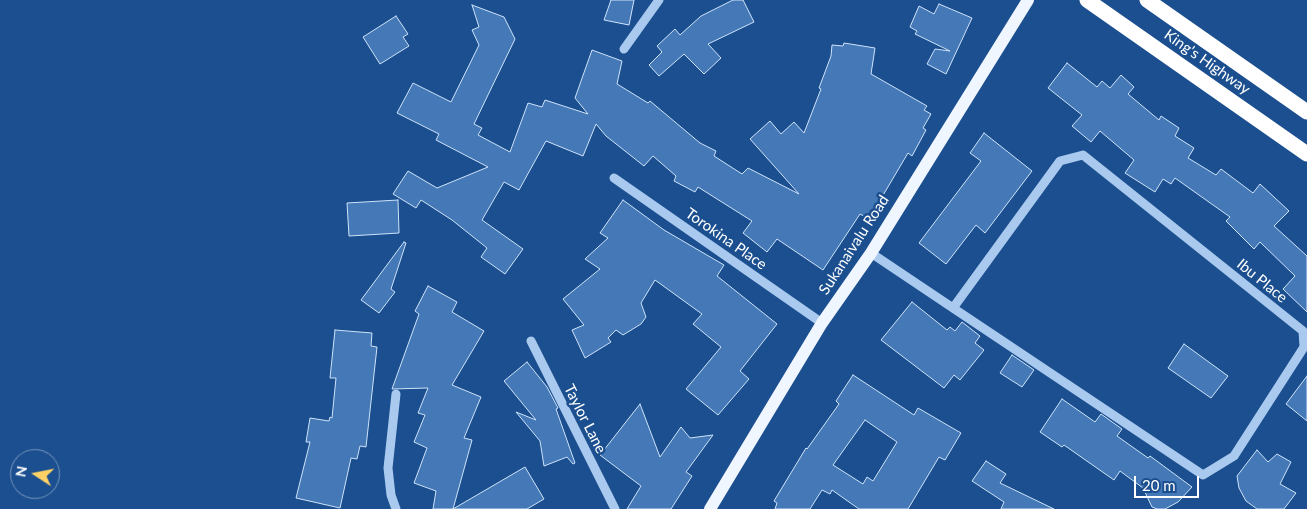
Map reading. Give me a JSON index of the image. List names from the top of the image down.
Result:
{
  "streets": {
    "highway": ["King's Highway"],
    "main road": ["Sukanaivalu Road"],
    "street": ["Torokina Place", "Ibu Place", "Taylor Lane"]
  },
  "crossings": [
    ["Torokina Place", "Sukanaivalu Road"],
    ["Sukanaivalu Road", "Ibu Place"]
  ],
  "scale_bar": "20 m",
  "north": "left"
}
